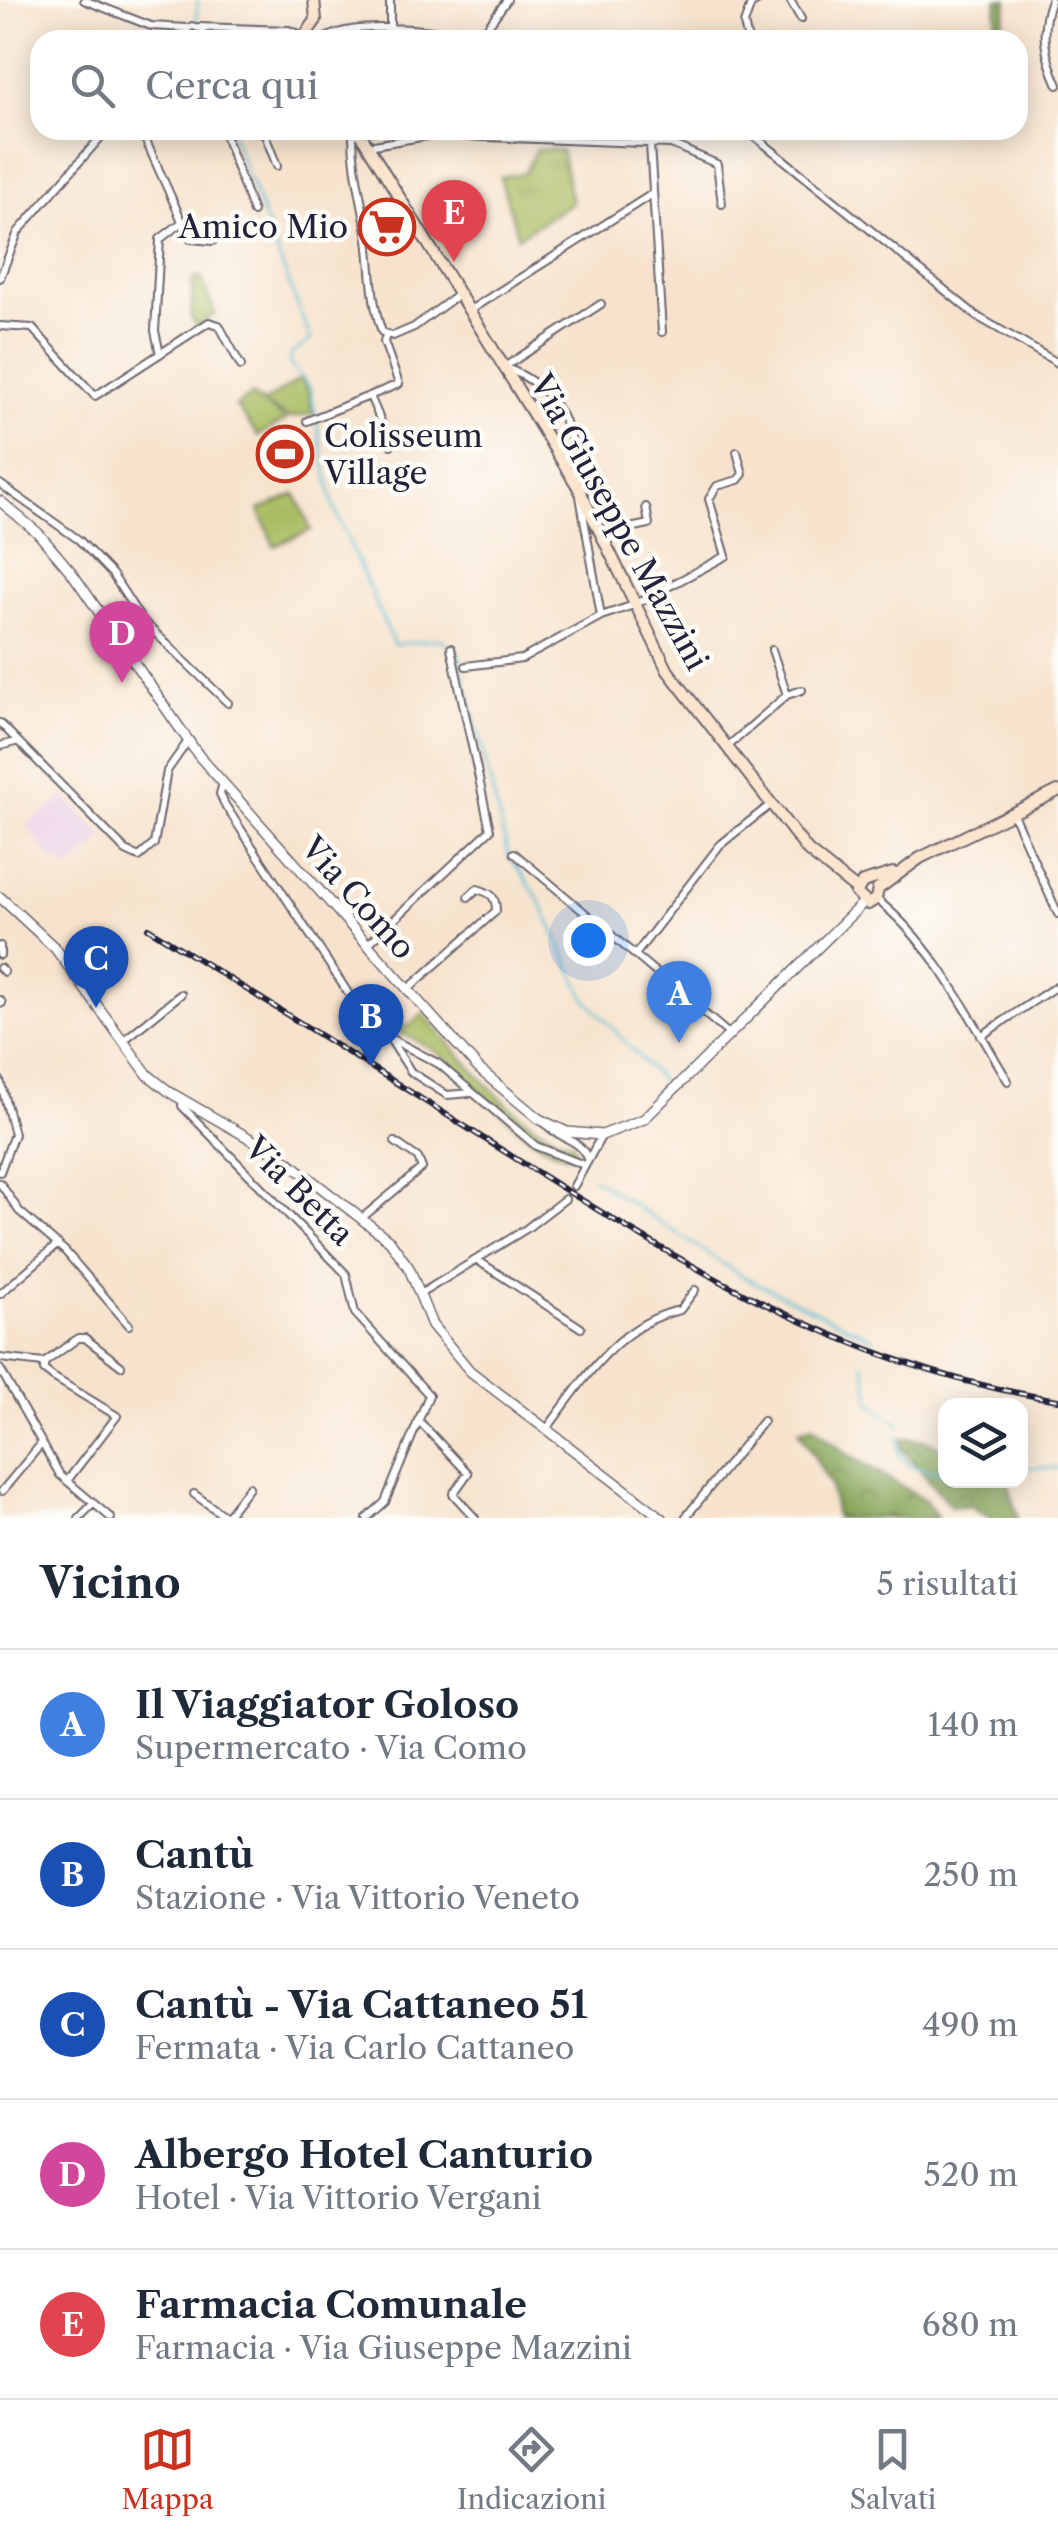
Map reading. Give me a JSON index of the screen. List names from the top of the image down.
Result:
{
  "streets": {
    "main road": ["Via Giuseppe Mazzini"],
    "street": ["Via Como", "Via Betta"]
  },
  "places": {
    "supermarket": ["Amico Mio"],
    "sports": ["Colisseum Village"]
  },
  "page": {
    "search": "Cerca qui",
    "pins": [
      "E",
      "D",
      "C",
      "A",
      "B"
    ],
    "heading": ["Vicino", "5 risultati"],
    "list": [
      {
        "mark": "A",
        "name": "Il Viaggiator Goloso",
        "note": "Supermercato · Via Como",
        "value": "140 m"
      },
      {
        "mark": "B",
        "name": "Cantù",
        "note": "Stazione · Via Vittorio Veneto",
        "value": "250 m"
      },
      {
        "mark": "C",
        "name": "Cantù - Via Cattaneo 51",
        "note": "Fermata · Via Carlo Cattaneo",
        "value": "490 m"
      },
      {
        "mark": "D",
        "name": "Albergo Hotel Canturio",
        "note": "Hotel · Via Vittorio Vergani",
        "value": "520 m"
      },
      {
        "mark": "E",
        "name": "Farmacia Comunale",
        "note": "Farmacia · Via Giuseppe Mazzini",
        "value": "680 m"
      }
    ],
    "nav": ["Mappa", "Indicazioni", "Salvati"]
  }
}
